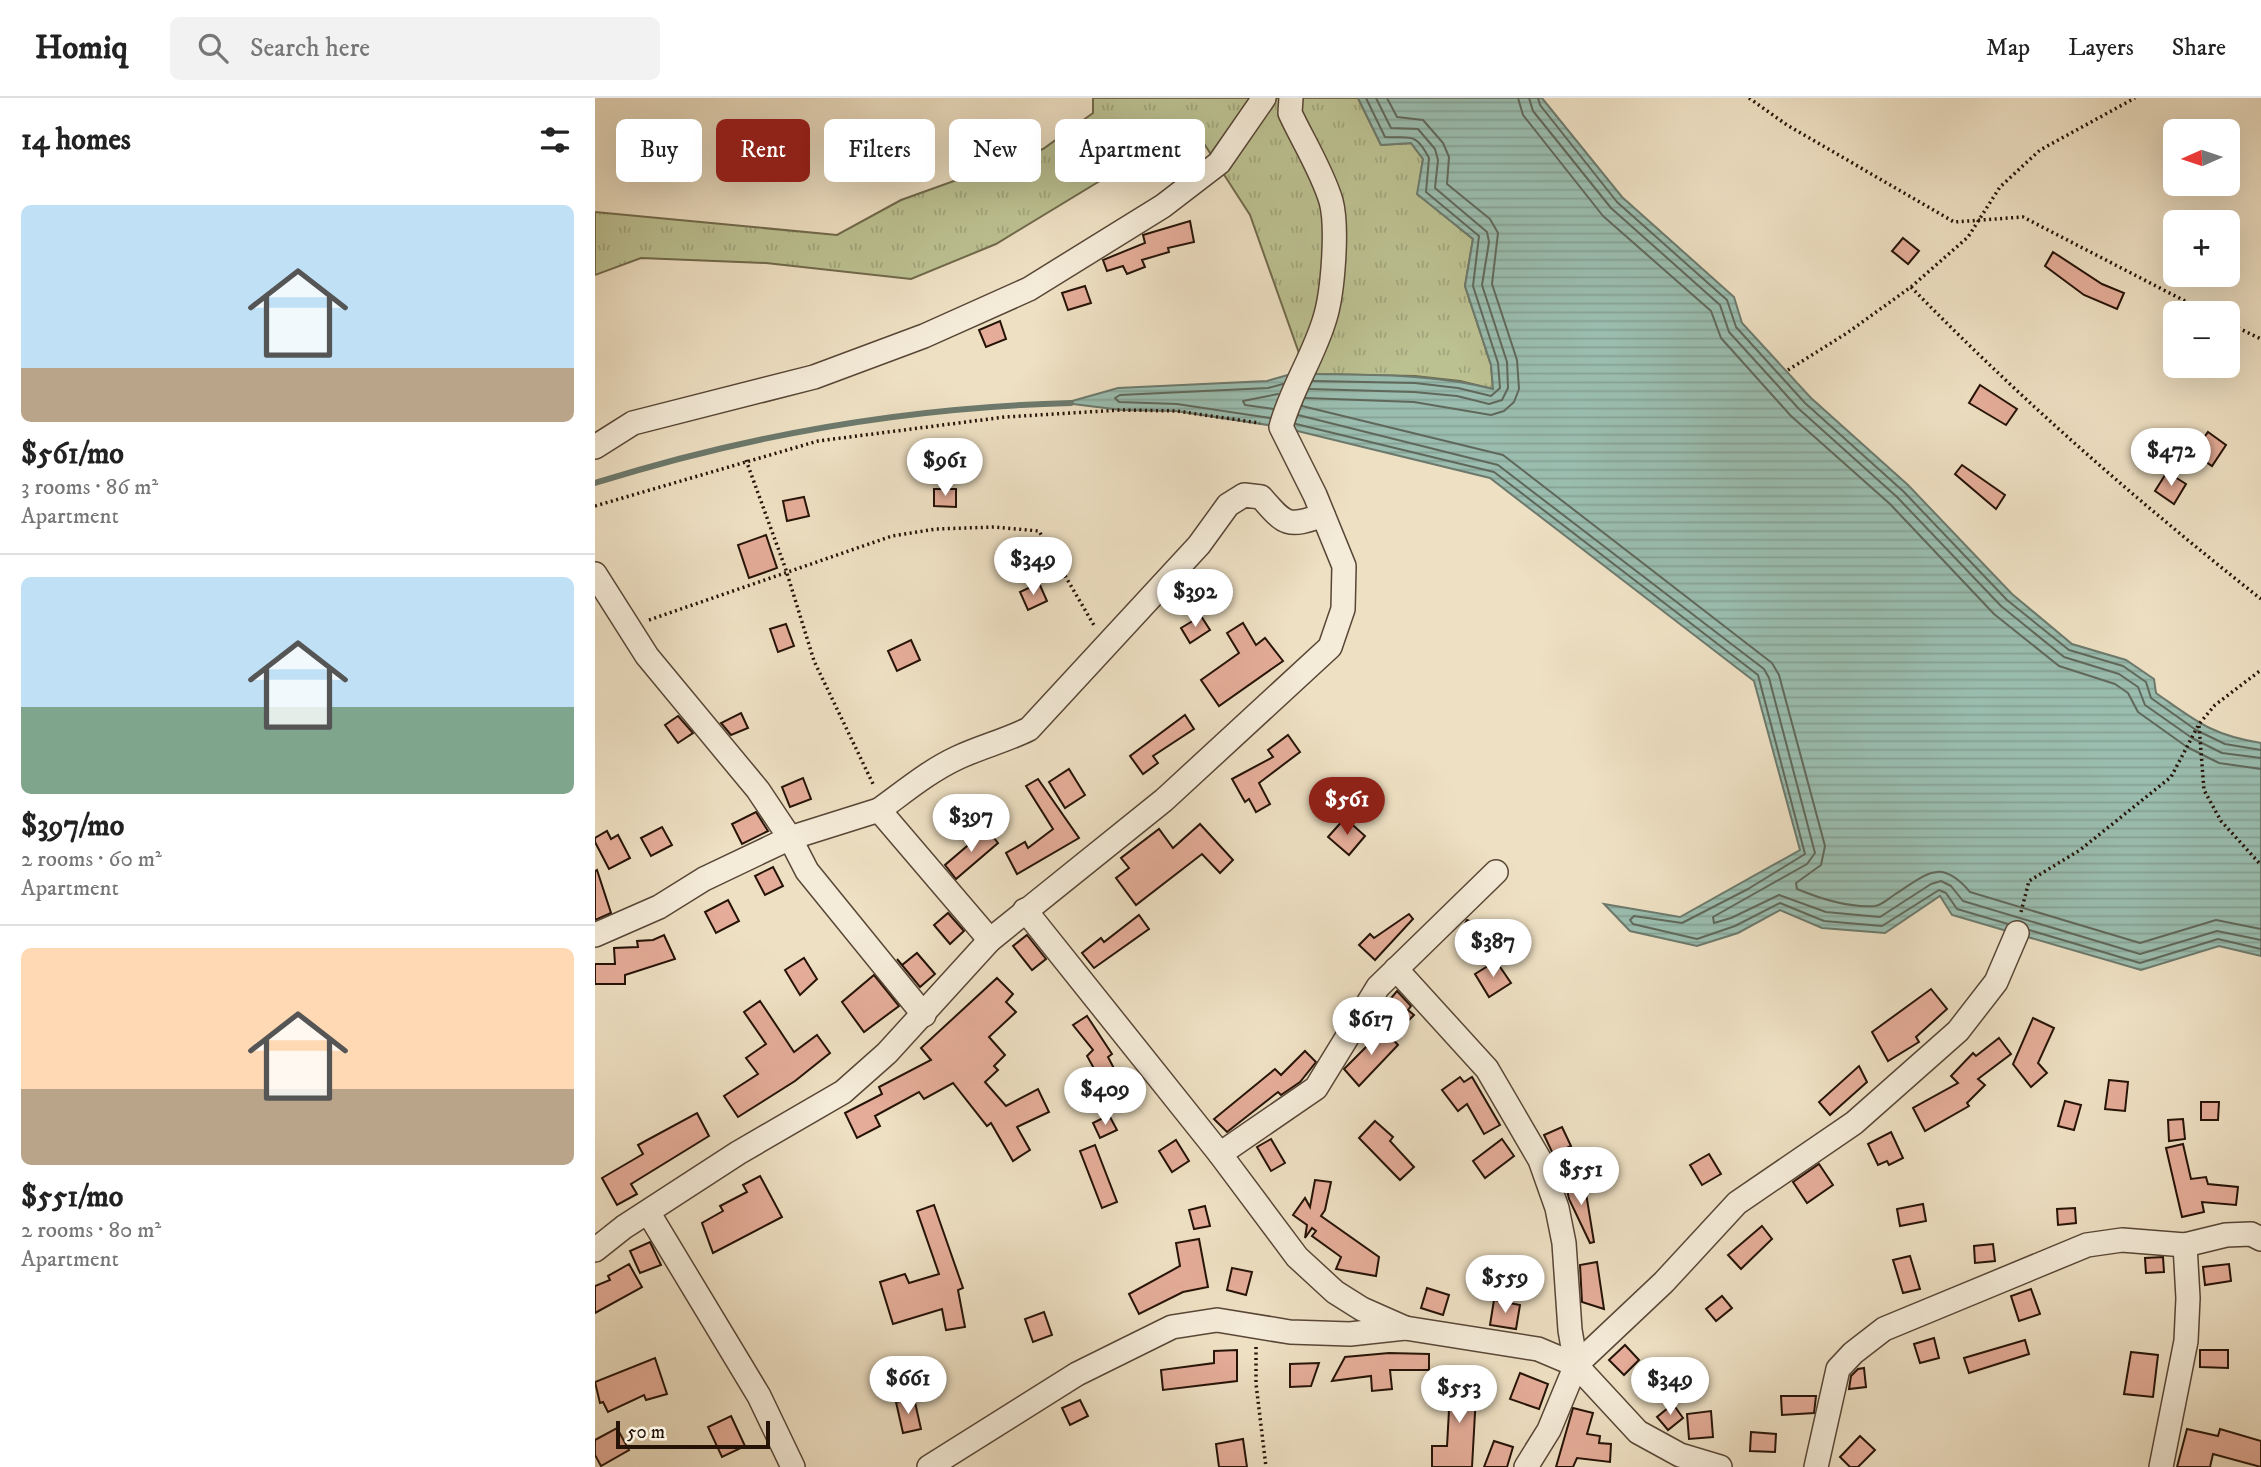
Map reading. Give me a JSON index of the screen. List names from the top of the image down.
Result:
{
  "scale_bar": "50 m",
  "north": "left",
  "page": {
    "header": "Homiq",
    "search": "Search here",
    "nav": ["Map", "Layers", "Share"],
    "heading": "14 homes",
    "map_buttons": ["+", "−"],
    "chip": [
      "Buy",
      "Rent",
      "Filters",
      "New",
      "Apartment"
    ],
    "list": [
      {
        "name": "$561/mo",
        "note": "3 rooms · 86 m² · Apartment"
      },
      {
        "name": "$397/mo",
        "note": "2 rooms · 60 m² · Apartment"
      },
      {
        "name": "$551/mo",
        "note": "2 rooms · 80 m² · Apartment"
      }
    ],
    "price": [
      "$472",
      "$961",
      "$349",
      "$392",
      "$561",
      "$397",
      "$387",
      "$617",
      "$409",
      "$551",
      "$559",
      "$661",
      "$349",
      "$553"
    ],
    "scale": "50 m"
  }
}
